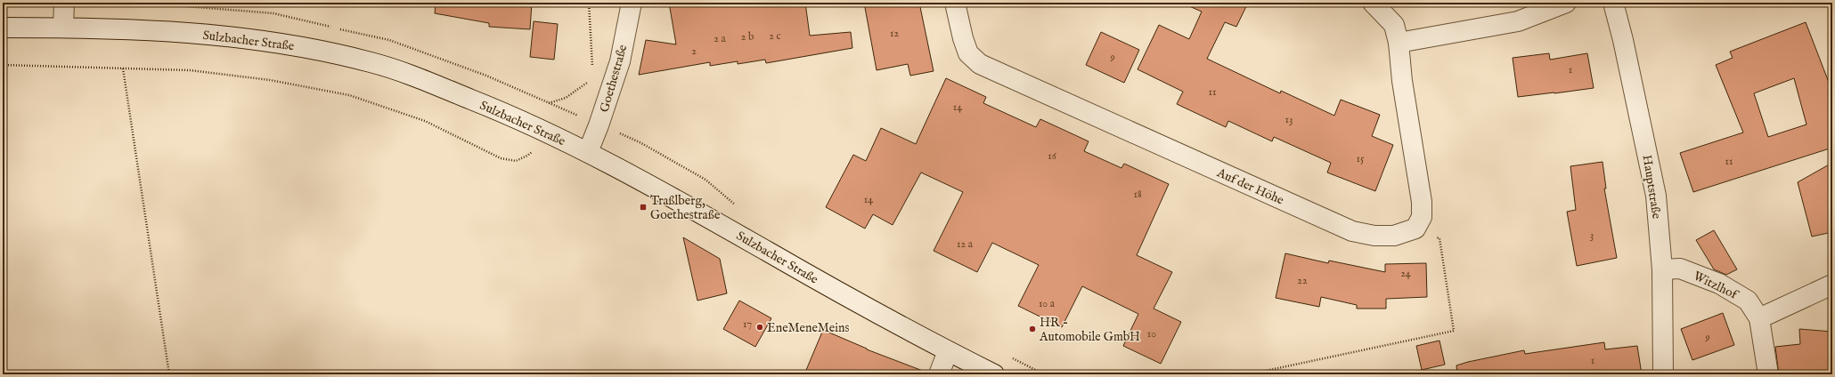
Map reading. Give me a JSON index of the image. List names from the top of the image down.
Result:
{
  "streets": {
    "street": [
      "Sulzbacher Straße",
      "Goethestraße",
      "Auf der Höhe",
      "Hauptstraße",
      "Witzlhof"
    ]
  },
  "crossings": [
    ["Sulzbacher Straße", "Goethestraße"],
    ["Hauptstraße", "Witzlhof"]
  ],
  "places": {
    "transit": ["Traßlberg, Goethestraße"],
    "other": ["EneMeneMeins", "HR - Automobile GmbH"]
  },
  "house_numbers": [
    "12",
    "2 c",
    "2 b",
    "2 a",
    "2",
    "9",
    "1",
    "11",
    "14",
    "13",
    "16",
    "15",
    "11",
    "18",
    "14",
    "3",
    "12 a",
    "24",
    "22",
    "10 a",
    "17",
    "10",
    "9",
    "1"
  ]
}
